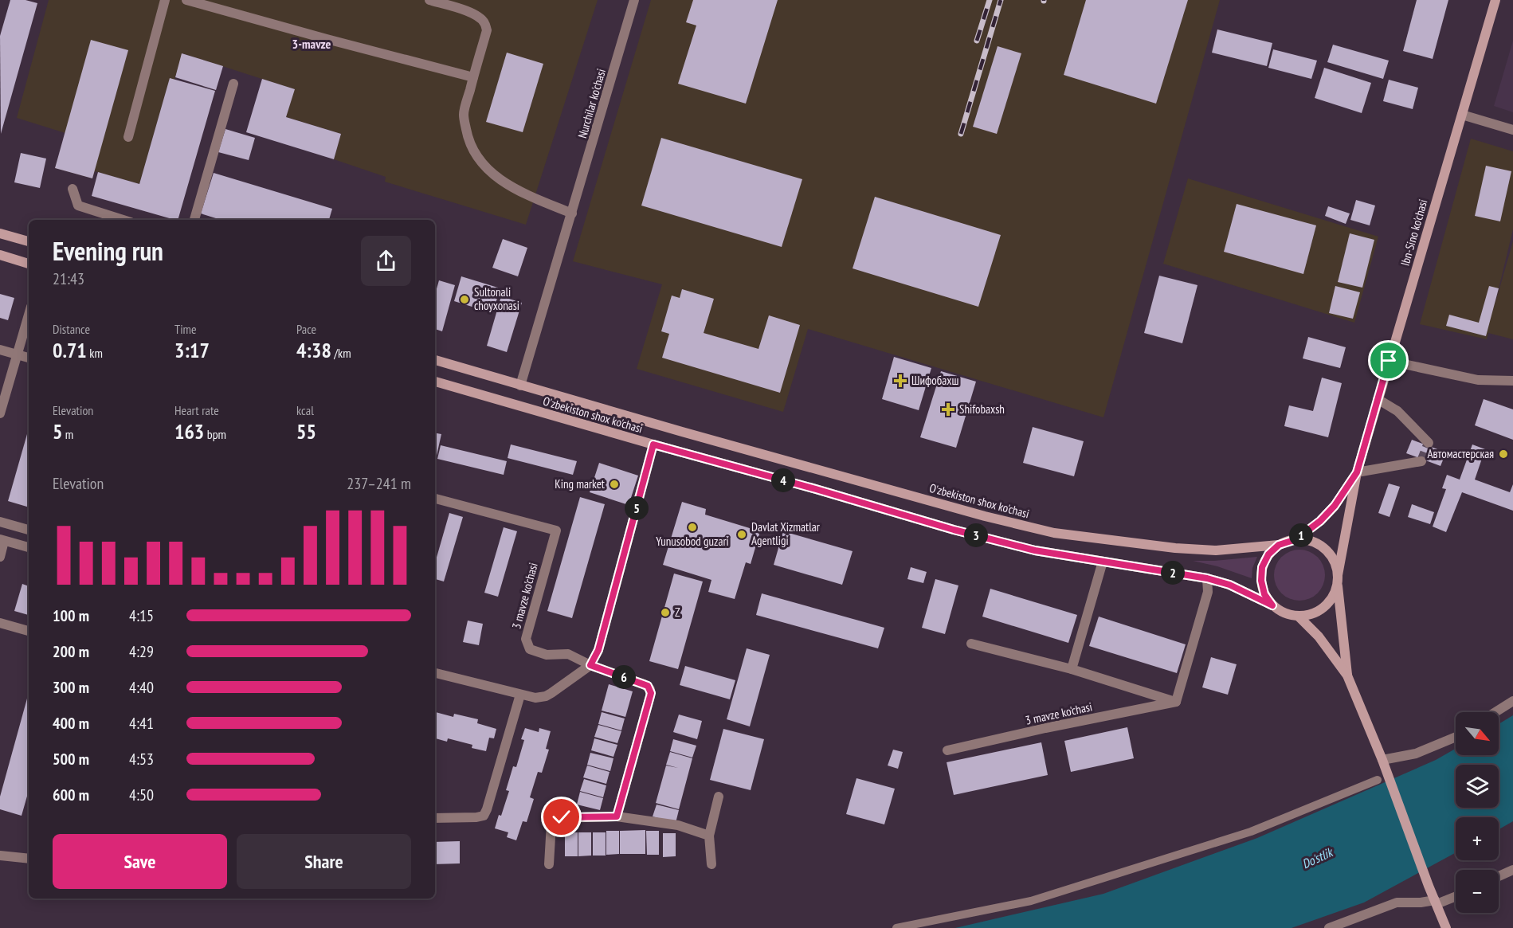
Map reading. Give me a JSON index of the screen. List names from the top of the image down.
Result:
{
  "streets": {
    "main road": ["Ibn-Sino ko'chasi", "O'zbekiston shox ko'chasi"],
    "street": ["Nurchilar ko'chasi", "3 mavze ko'chasi"]
  },
  "crossings": [
    ["Nurchilar ko'chasi", "O'zbekiston shox ko'chasi"]
  ],
  "districts": ["3-mavze"],
  "water": ["Do'stlik"],
  "places": {
    "other": [
      "Sultonali choyxonasi",
      "Автомастерская",
      "King market",
      "Yunusobod guzari",
      "Davlat Xizmatlar Agentligi",
      "Z"
    ],
    "health": ["Шифобахш", "Shifobaxsh"]
  },
  "north": "bottom right",
  "page": {
    "heading": ["Evening run", "21:43"],
    "stats": [
      ["Distance", "0.71 km"],
      ["Time", "3:17"],
      ["Pace", "4:38 /km"],
      ["Elevation", "5 m"],
      ["Heart rate", "163 bpm"],
      ["kcal", "55"]
    ],
    "chart": ["Elevation", "237–241 m"],
    "pins": [
      "4",
      "5",
      "1",
      "3",
      "2",
      "6"
    ],
    "list": [
      {
        "name": "100 m",
        "note": "4:15"
      },
      {
        "name": "200 m",
        "note": "4:29"
      },
      {
        "name": "300 m",
        "note": "4:40"
      },
      {
        "name": "400 m",
        "note": "4:41"
      },
      {
        "name": "500 m",
        "note": "4:53"
      },
      {
        "name": "600 m",
        "note": "4:50"
      }
    ],
    "map_buttons": ["+", "−"],
    "buttons": ["Save", "Share"]
  }
}
